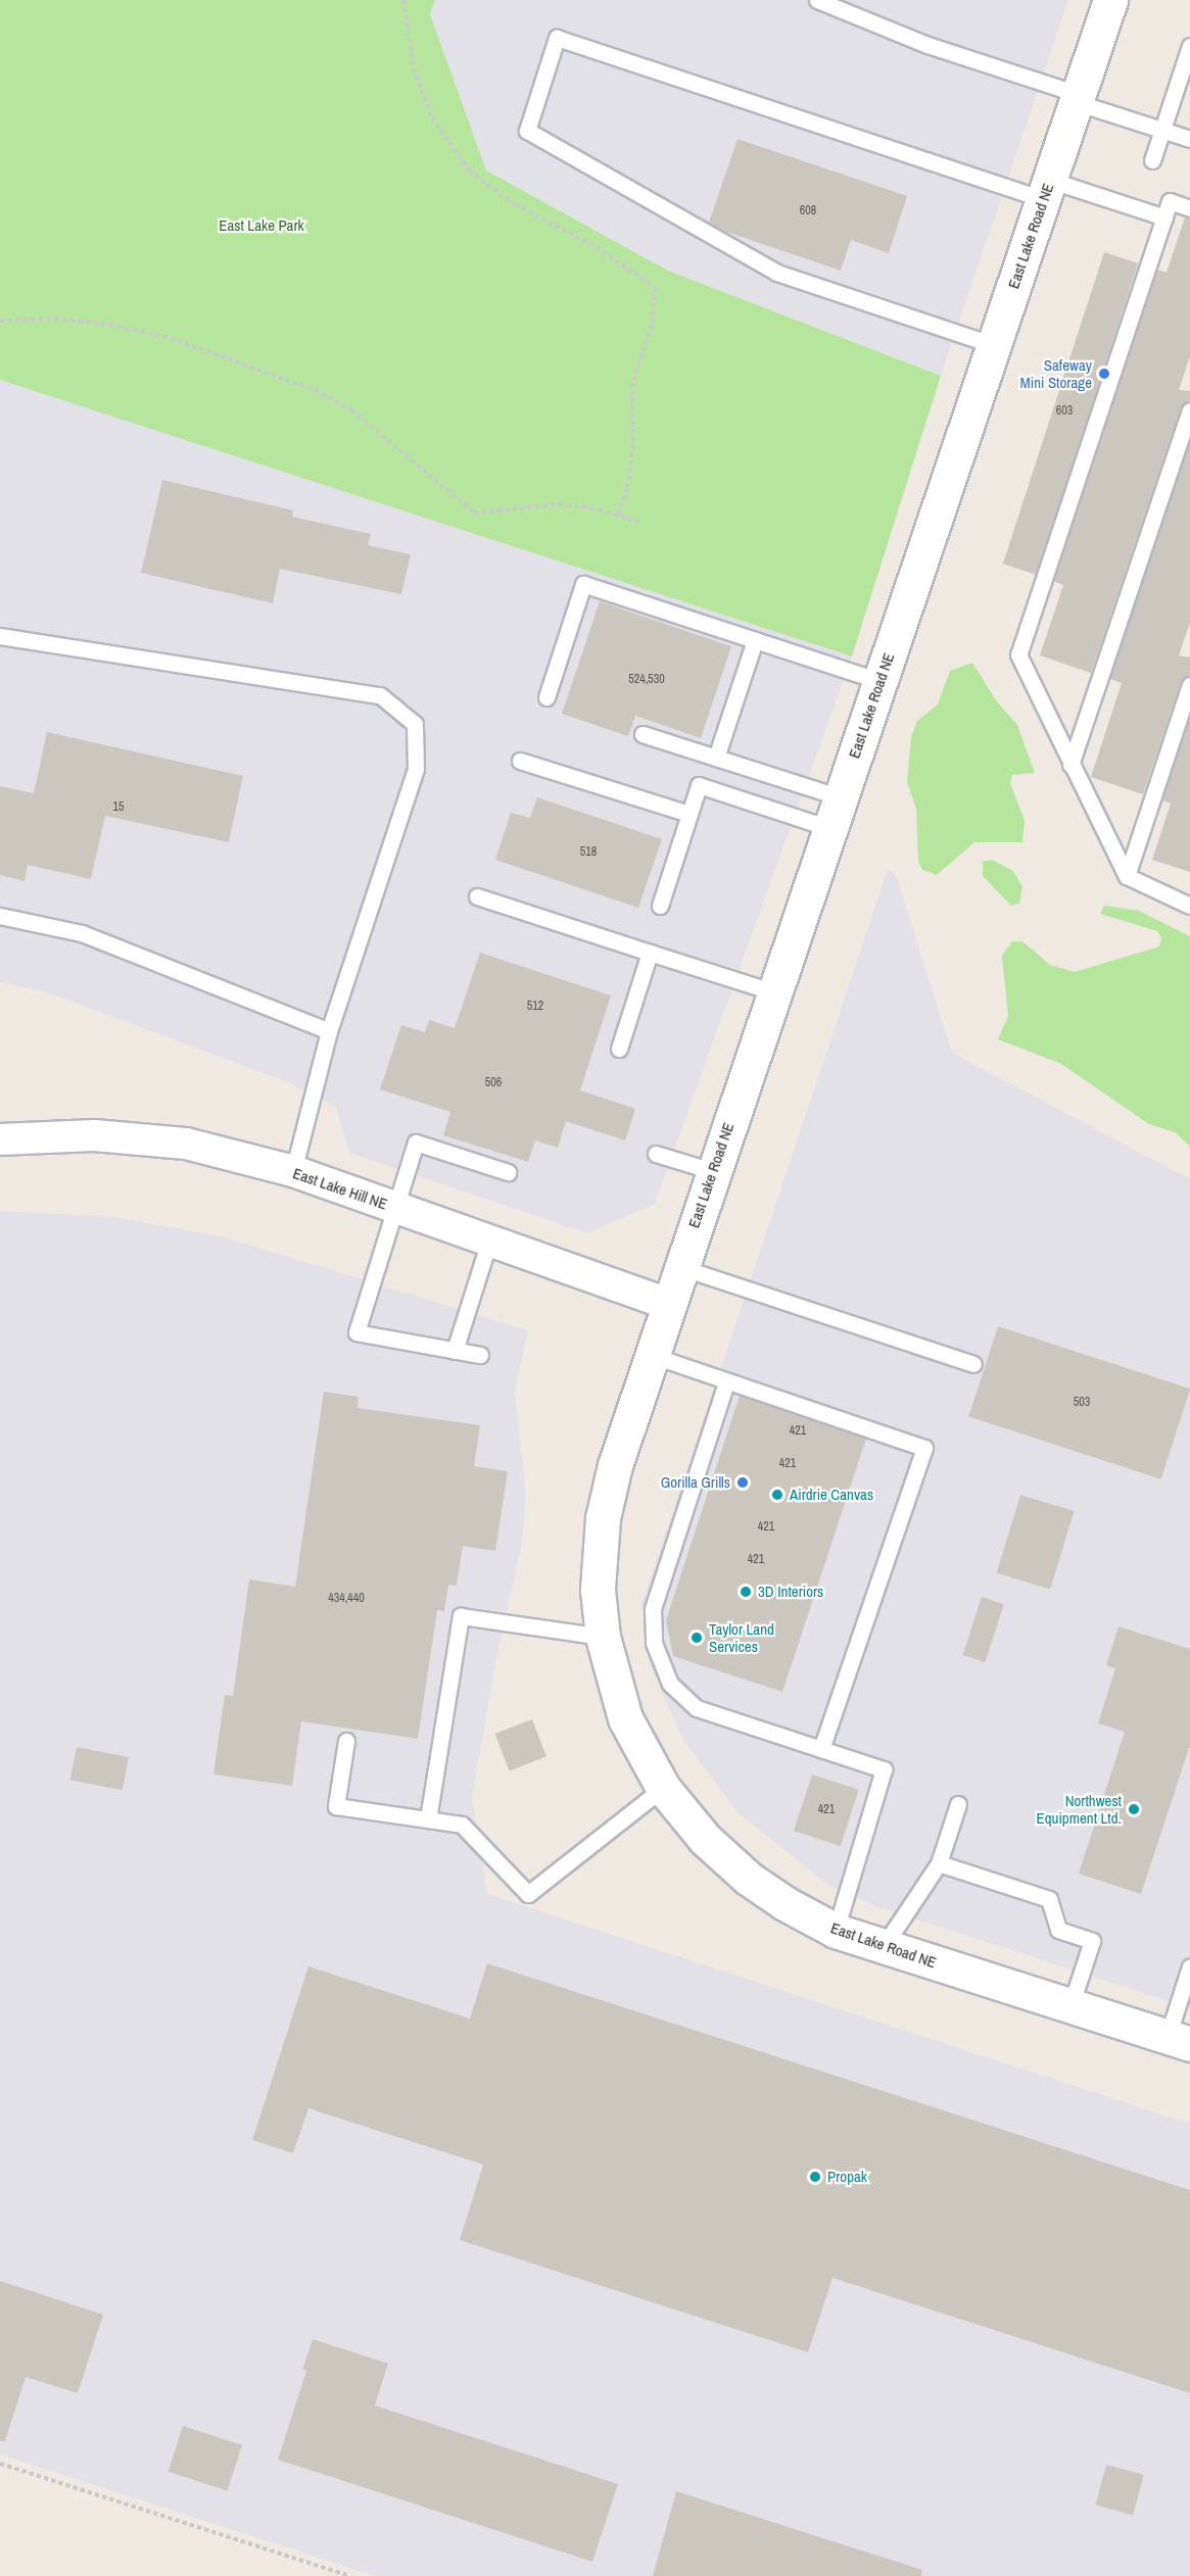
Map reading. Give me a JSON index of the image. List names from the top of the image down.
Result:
{
  "streets": {
    "street": ["East Lake Road NE", "East Lake Hill NE"]
  },
  "crossings": [
    ["East Lake Road NE", "East Lake Hill NE"]
  ],
  "parks": ["East Lake Park"],
  "places": [
    "Safeway Mini Storage",
    "Gorilla Grills",
    "Airdrie Canvas",
    "3D Interiors",
    "Taylor Land Services",
    "Northwest Equipment Ltd.",
    "Propak"
  ],
  "house_numbers": [
    "608",
    "603",
    "524,530",
    "15",
    "518",
    "512",
    "506",
    "503",
    "421",
    "421",
    "421",
    "421",
    "434,440",
    "421"
  ]
}
